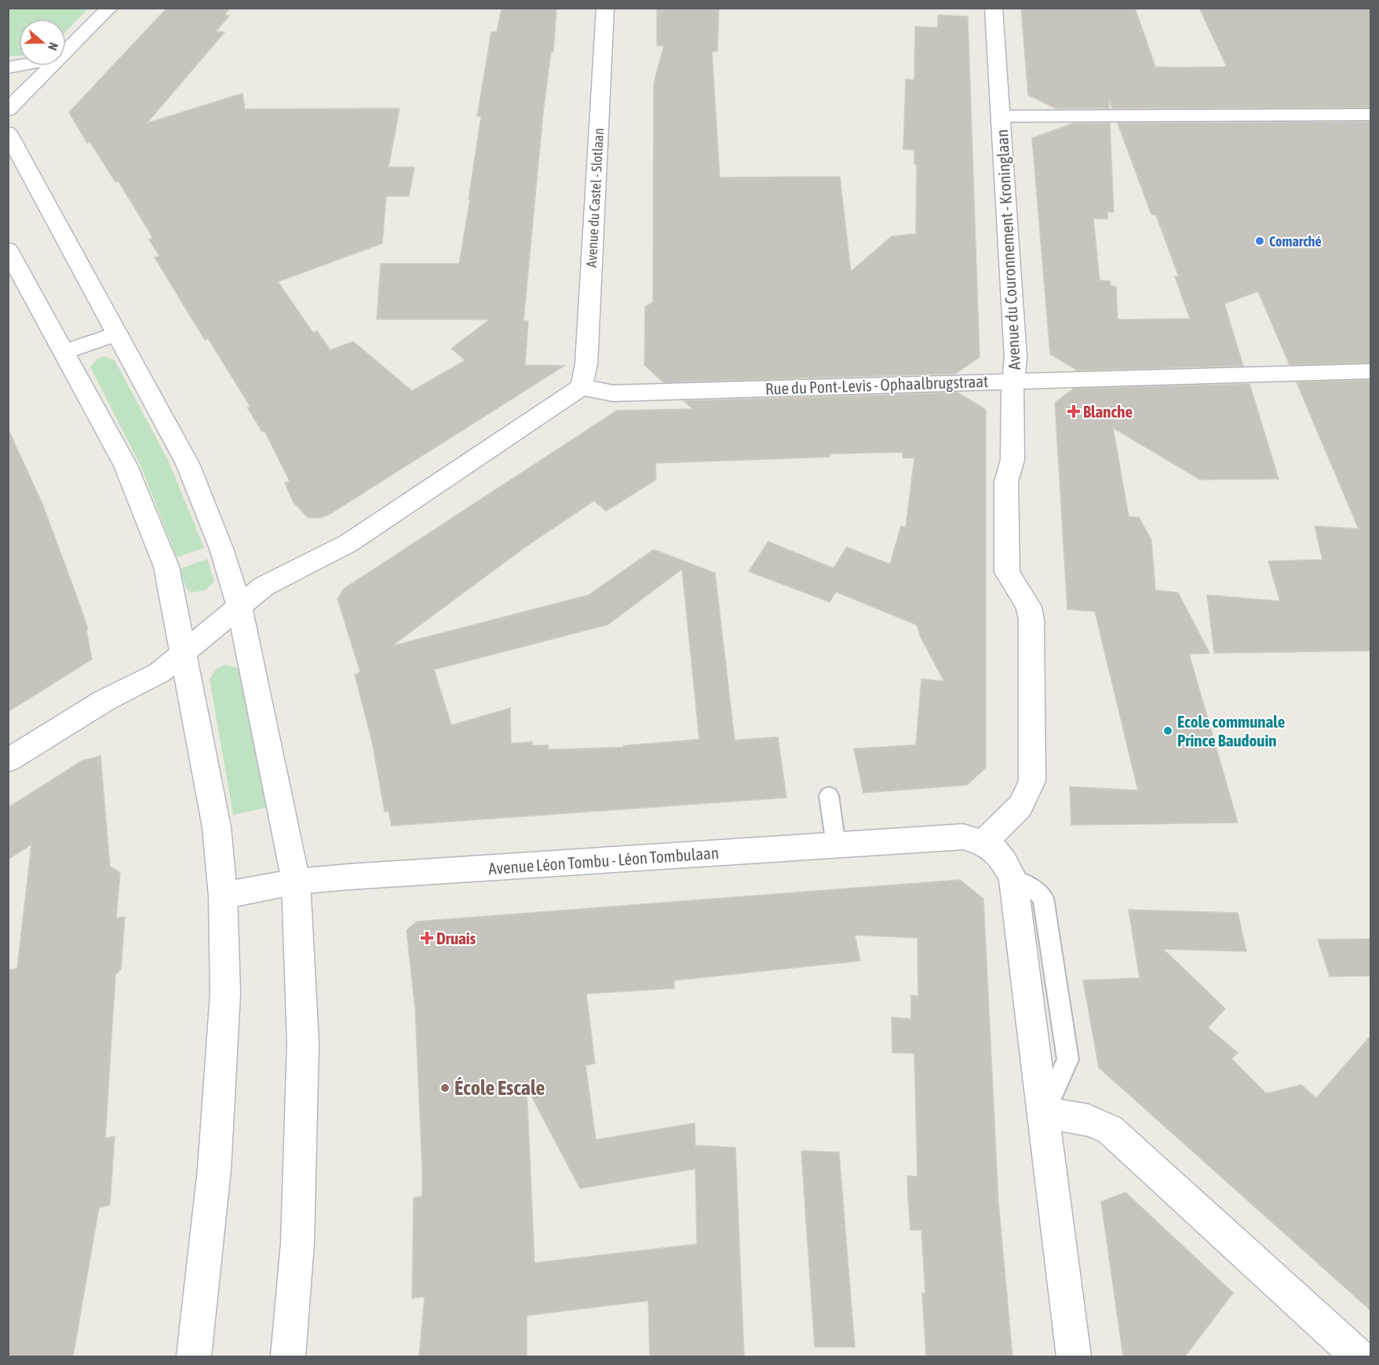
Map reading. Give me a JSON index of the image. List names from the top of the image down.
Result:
{
  "streets": {
    "street": [
      "Avenue du Castel - Slotlaan",
      "Avenue du Couronnement - Kroninglaan",
      "Rue du Pont-Levis - Ophaalbrugstraat",
      "Avenue Léon Tombu - Léon Tombulaan"
    ]
  },
  "crossings": [
    ["Avenue du Castel - Slotlaan", "Rue du Pont-Levis - Ophaalbrugstraat"],
    ["Avenue du Couronnement - Kroninglaan", "Rue du Pont-Levis - Ophaalbrugstraat"],
    ["Avenue du Couronnement - Kroninglaan", "Avenue Léon Tombu - Léon Tombulaan"]
  ],
  "places": {
    "other": ["Comarché", "Ecole communale Prince Baudouin", "École Escale"],
    "health": ["Blanche", "Druais"]
  },
  "north": "right"
}
